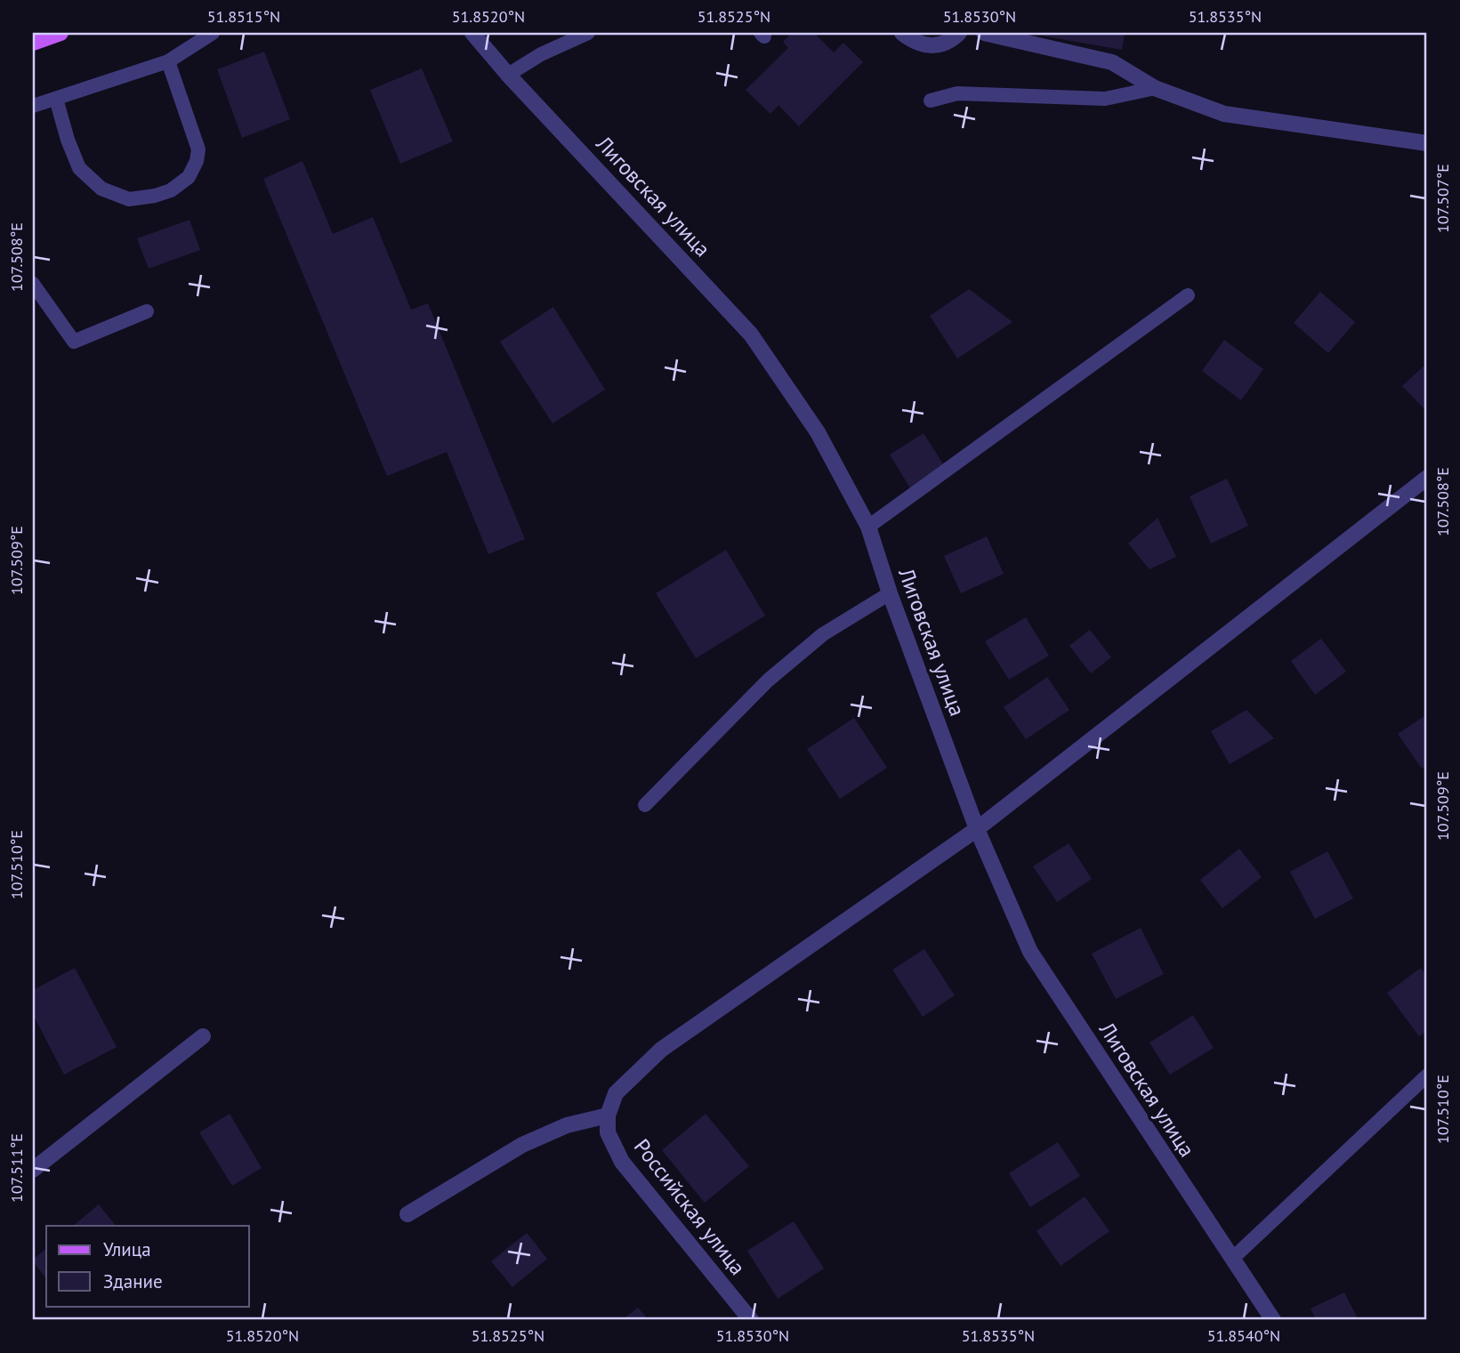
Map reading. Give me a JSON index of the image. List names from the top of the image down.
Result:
{
  "streets": {
    "street": ["Лиговская улица", "Российская улица"]
  },
  "legend": ["Улица", "Здание"],
  "coordinates": [
    "51.8515°N",
    "51.8520°N",
    "51.8525°N",
    "51.8530°N",
    "51.8535°N",
    "107.507°E",
    "107.508°E",
    "107.509°E",
    "107.510°E",
    "107.511°E",
    "51.8540°N"
  ]
}
